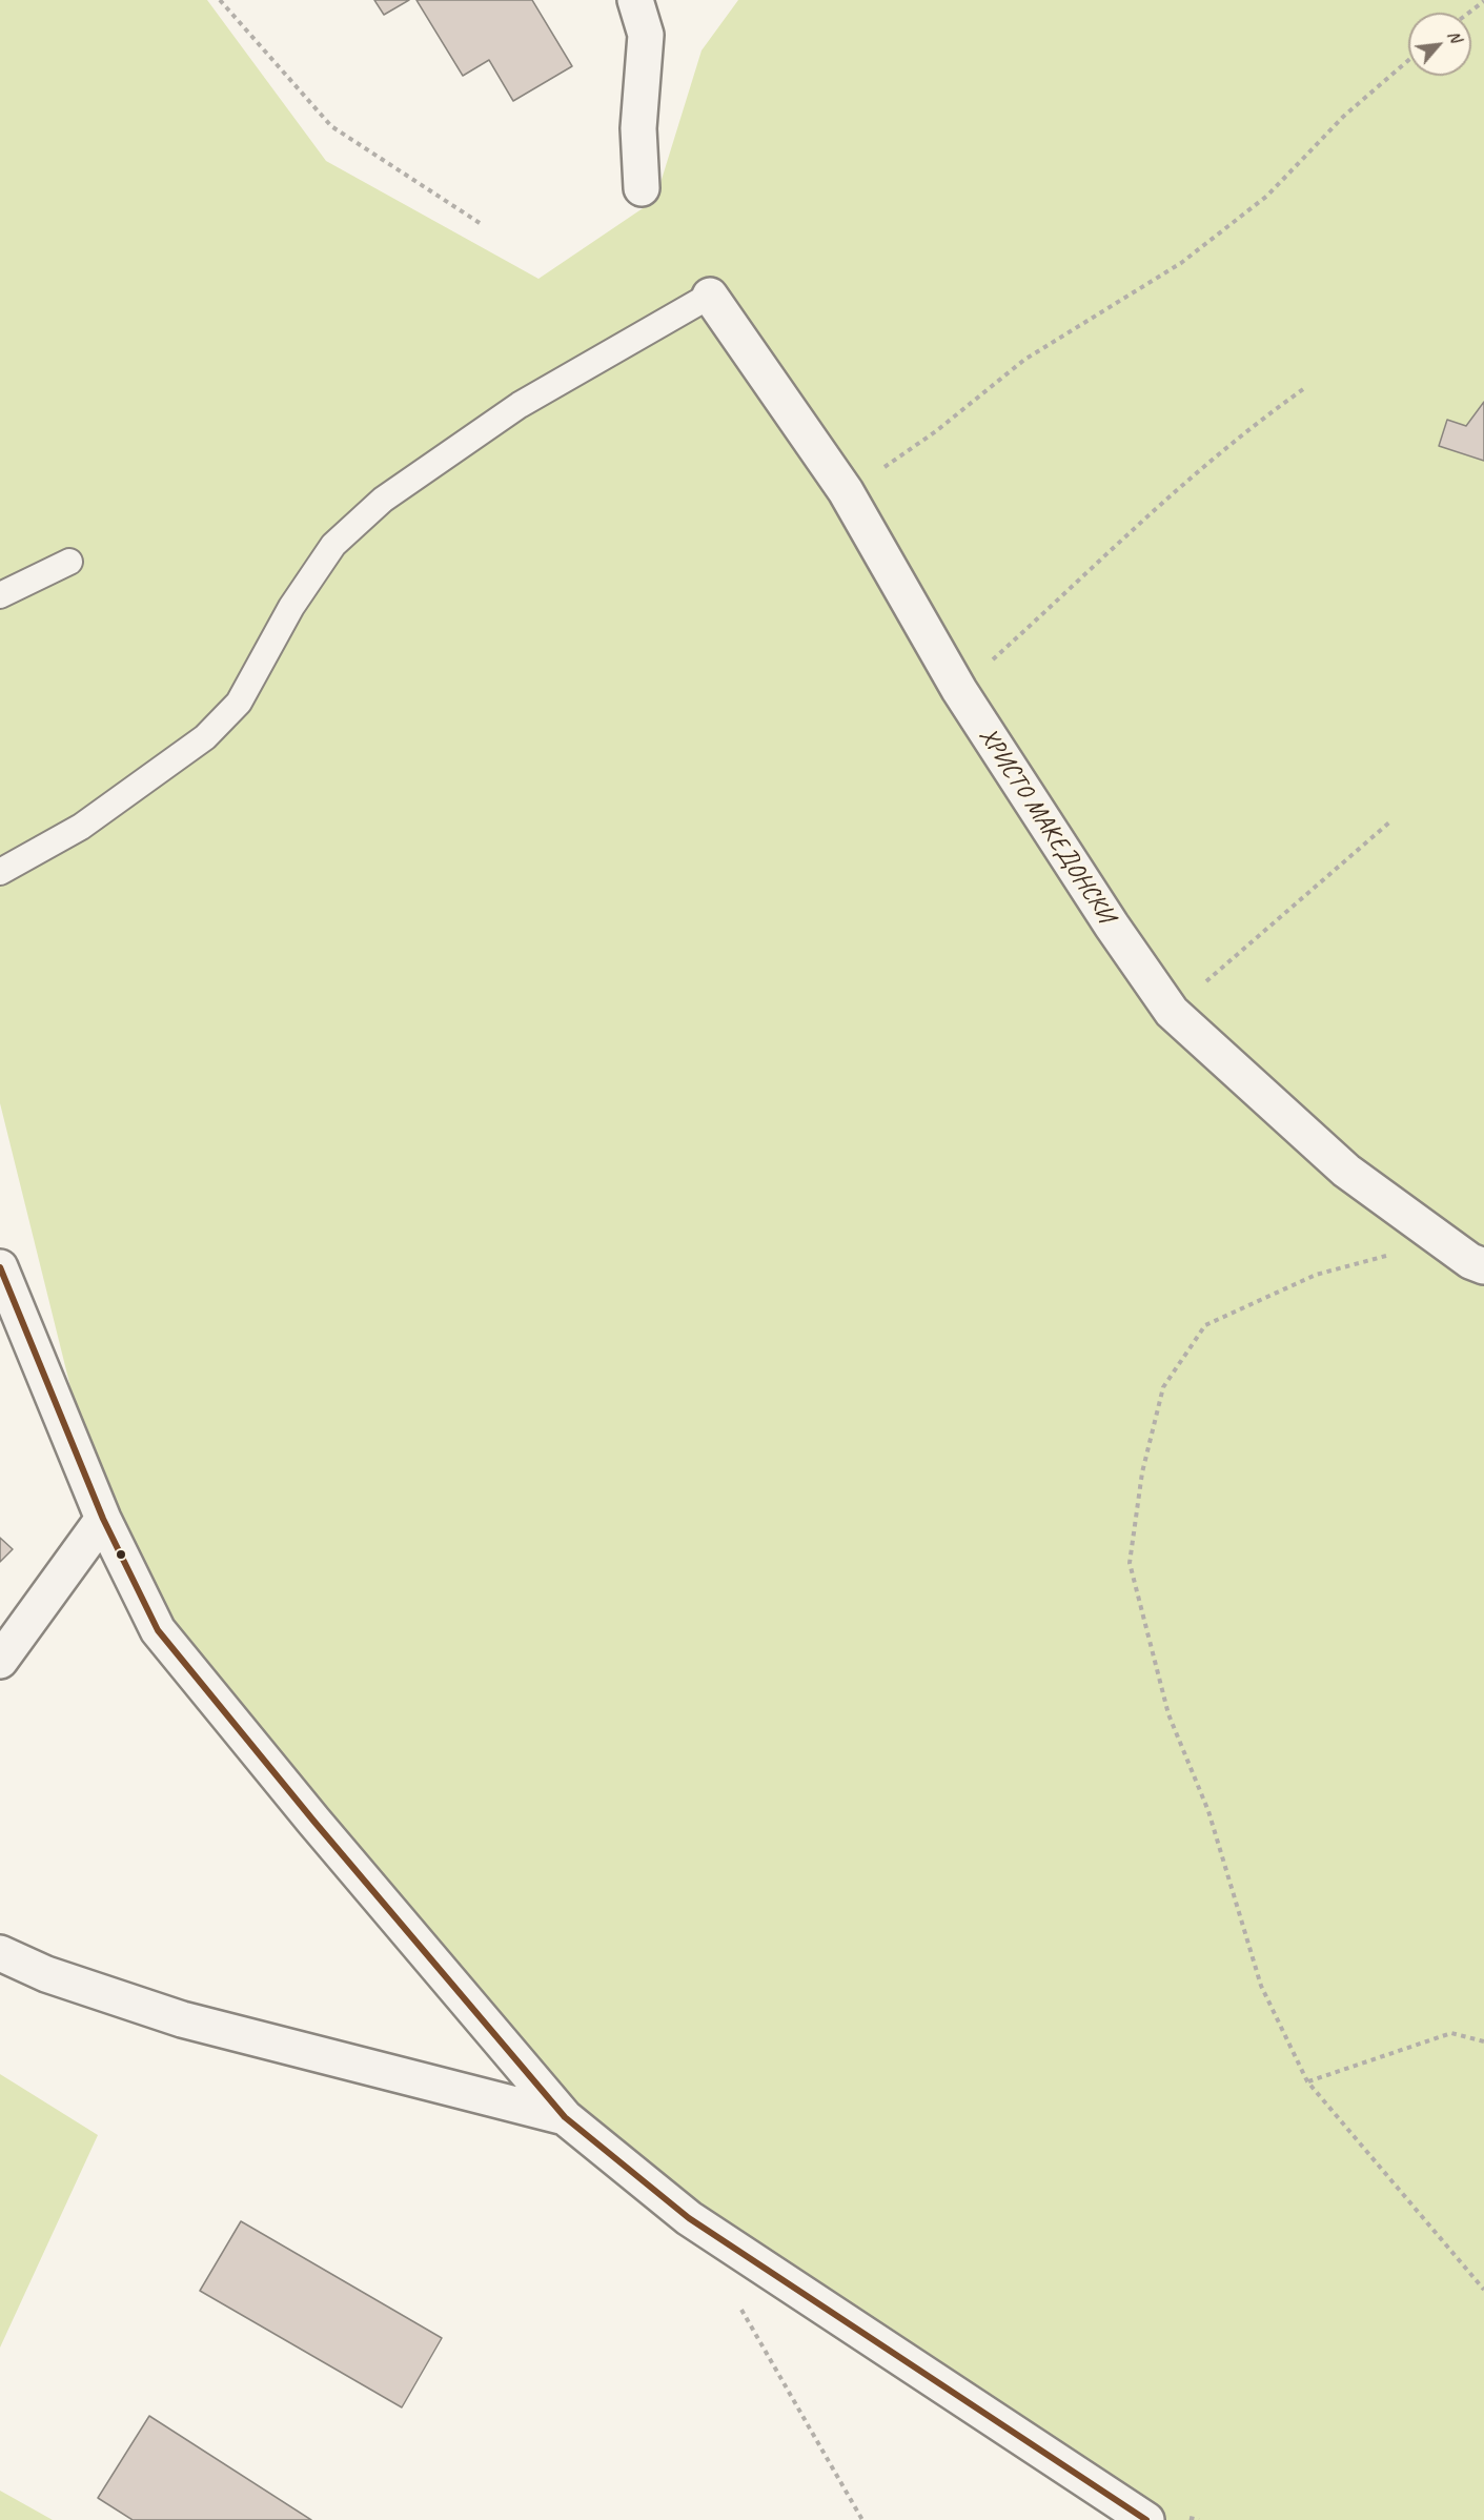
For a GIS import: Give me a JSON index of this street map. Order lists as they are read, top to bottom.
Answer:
{
  "streets": {
    "street": ["ХРИСТО МАКЕДОНСКИ"]
  },
  "north": "top right"
}
